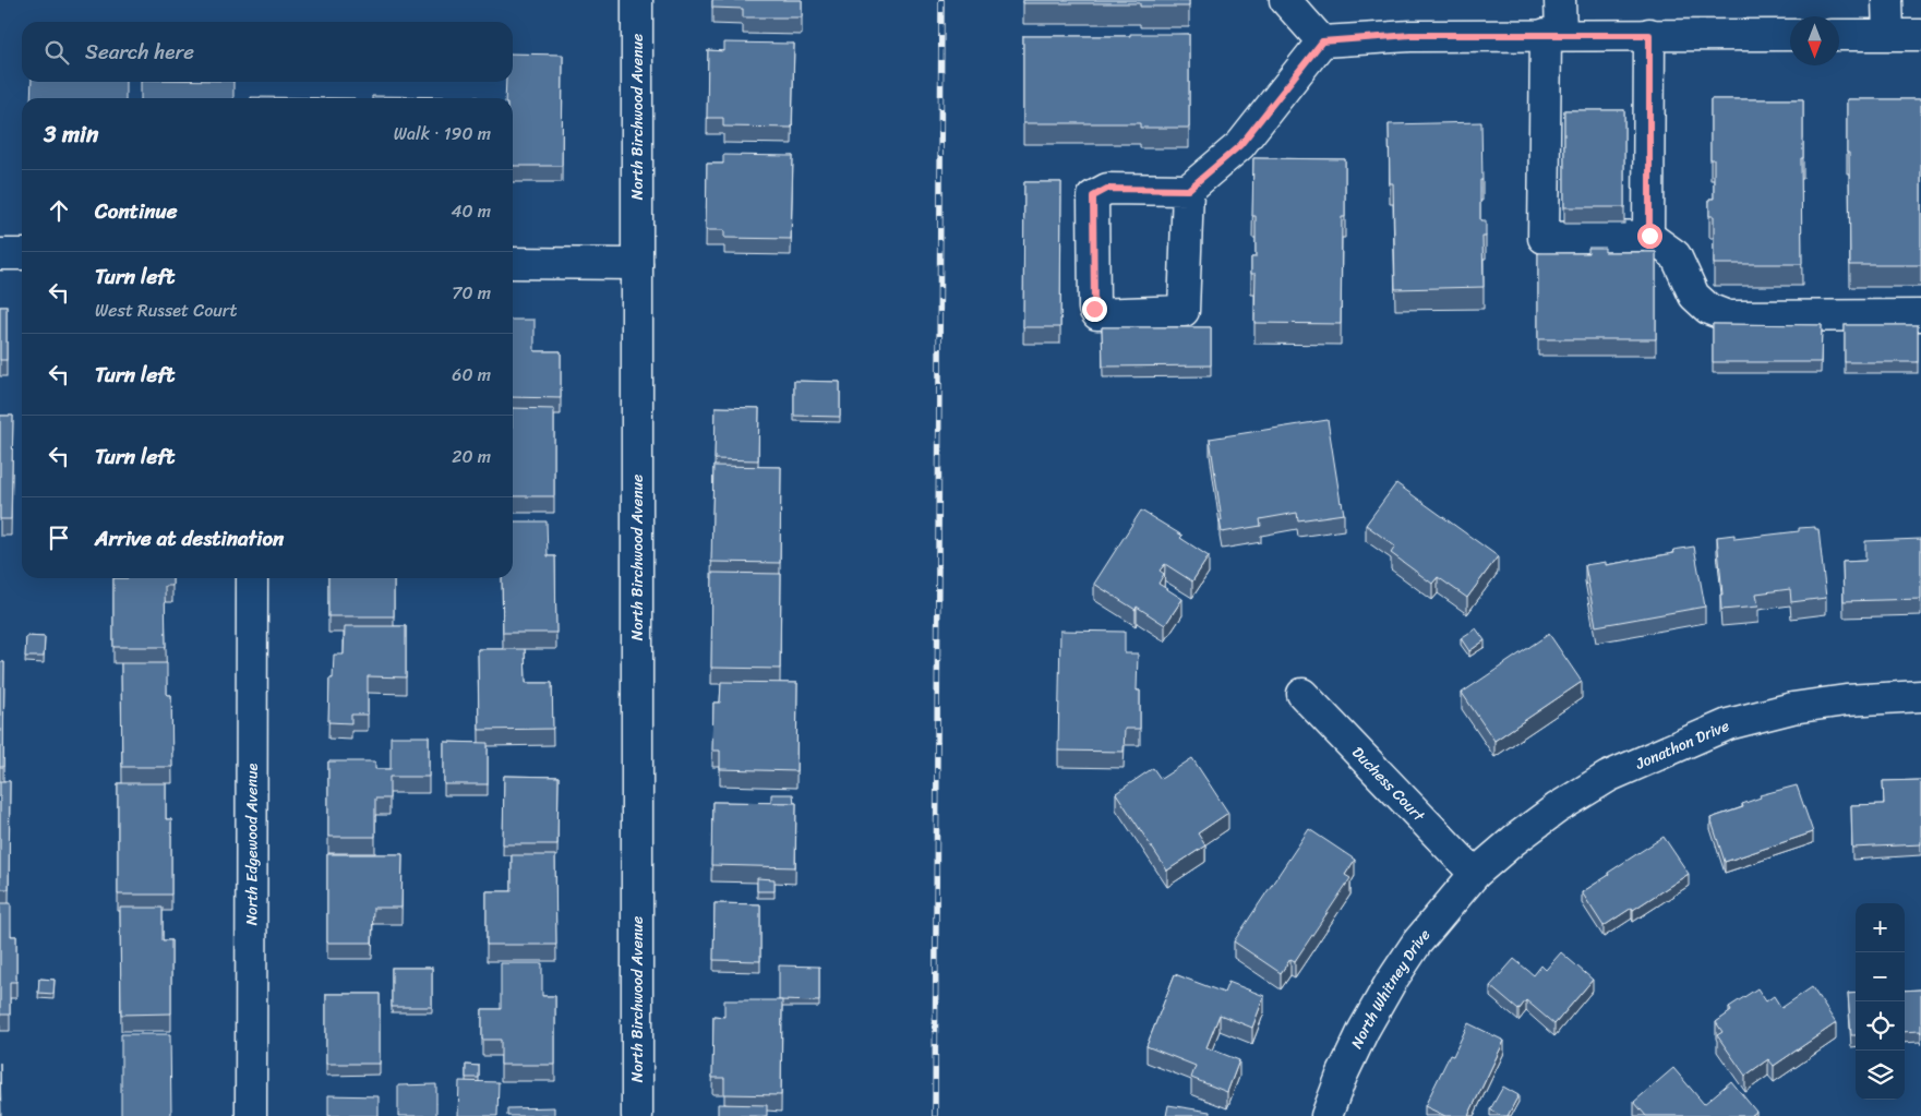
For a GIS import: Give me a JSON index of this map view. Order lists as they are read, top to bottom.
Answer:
{
  "streets": {
    "street": [
      "North Birchwood Avenue",
      "Jonathon Drive",
      "Duchess Court",
      "North Edgewood Avenue",
      "North Whitney Drive"
    ]
  },
  "crossings": [
    ["Jonathon Drive", "Duchess Court"],
    ["Jonathon Drive", "North Whitney Drive"],
    ["Duchess Court", "North Whitney Drive"]
  ],
  "north": "bottom",
  "page": {
    "search": "Search here",
    "heading": ["3 min", "Walk · 190 m"],
    "list": [
      ["Continue", "40 m"],
      ["Turn left", "West Russet Court", "70 m"],
      ["Turn left", "60 m"],
      ["Turn left", "20 m"],
      "Arrive at destination"
    ],
    "map_buttons": ["+", "−"]
  }
}
